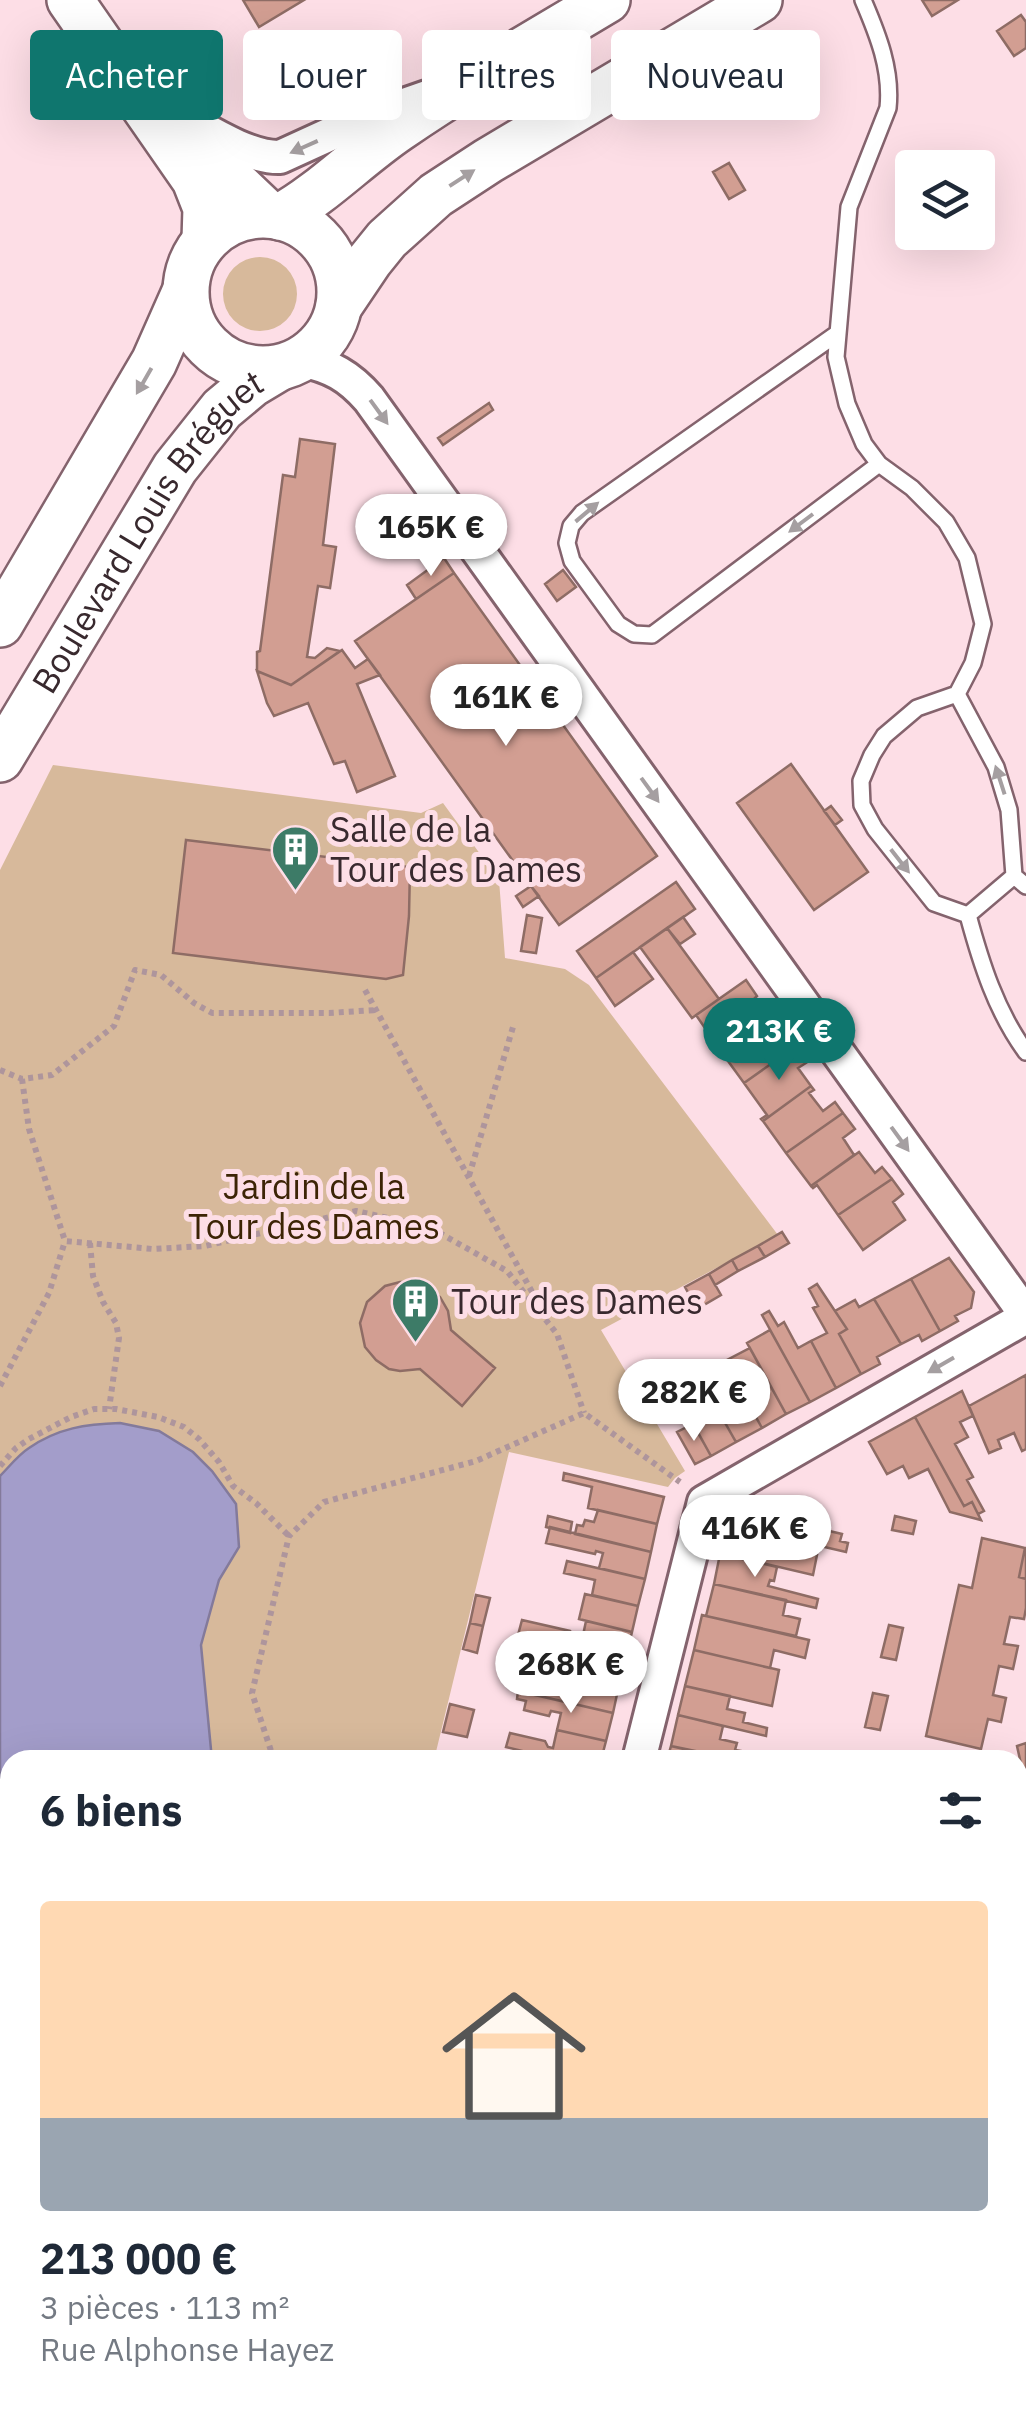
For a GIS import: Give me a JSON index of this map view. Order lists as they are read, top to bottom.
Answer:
{
  "streets": {
    "main road": ["Boulevard Louis Bréguet"]
  },
  "parks": ["Jardin de la Tour des Dames"],
  "places": {
    "building": ["Salle de la Tour des Dames", "Tour des Dames"]
  },
  "page": {
    "chip": [
      "Acheter",
      "Louer",
      "Filtres",
      "Nouveau"
    ],
    "price": [
      "165K €",
      "161K €",
      "213K €",
      "282K €",
      "416K €",
      "268K €"
    ],
    "heading": "6 biens",
    "list": [
      {
        "name": "213 000 €",
        "note": "3 pièces · 113 m² · Rue Alphonse Hayez"
      }
    ]
  }
}
